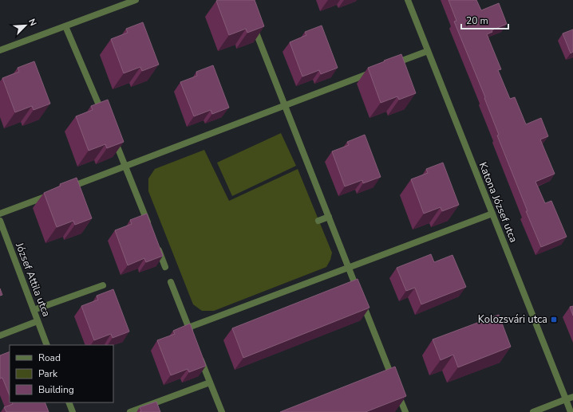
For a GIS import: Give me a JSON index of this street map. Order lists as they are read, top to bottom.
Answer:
{
  "streets": {
    "street": ["Katona József utca", "József Attila utca"]
  },
  "places": {
    "transit": ["Kolozsvári utca"]
  },
  "legend": ["Road", "Park", "Building"],
  "scale_bar": "20 m",
  "north": "top right"
}
